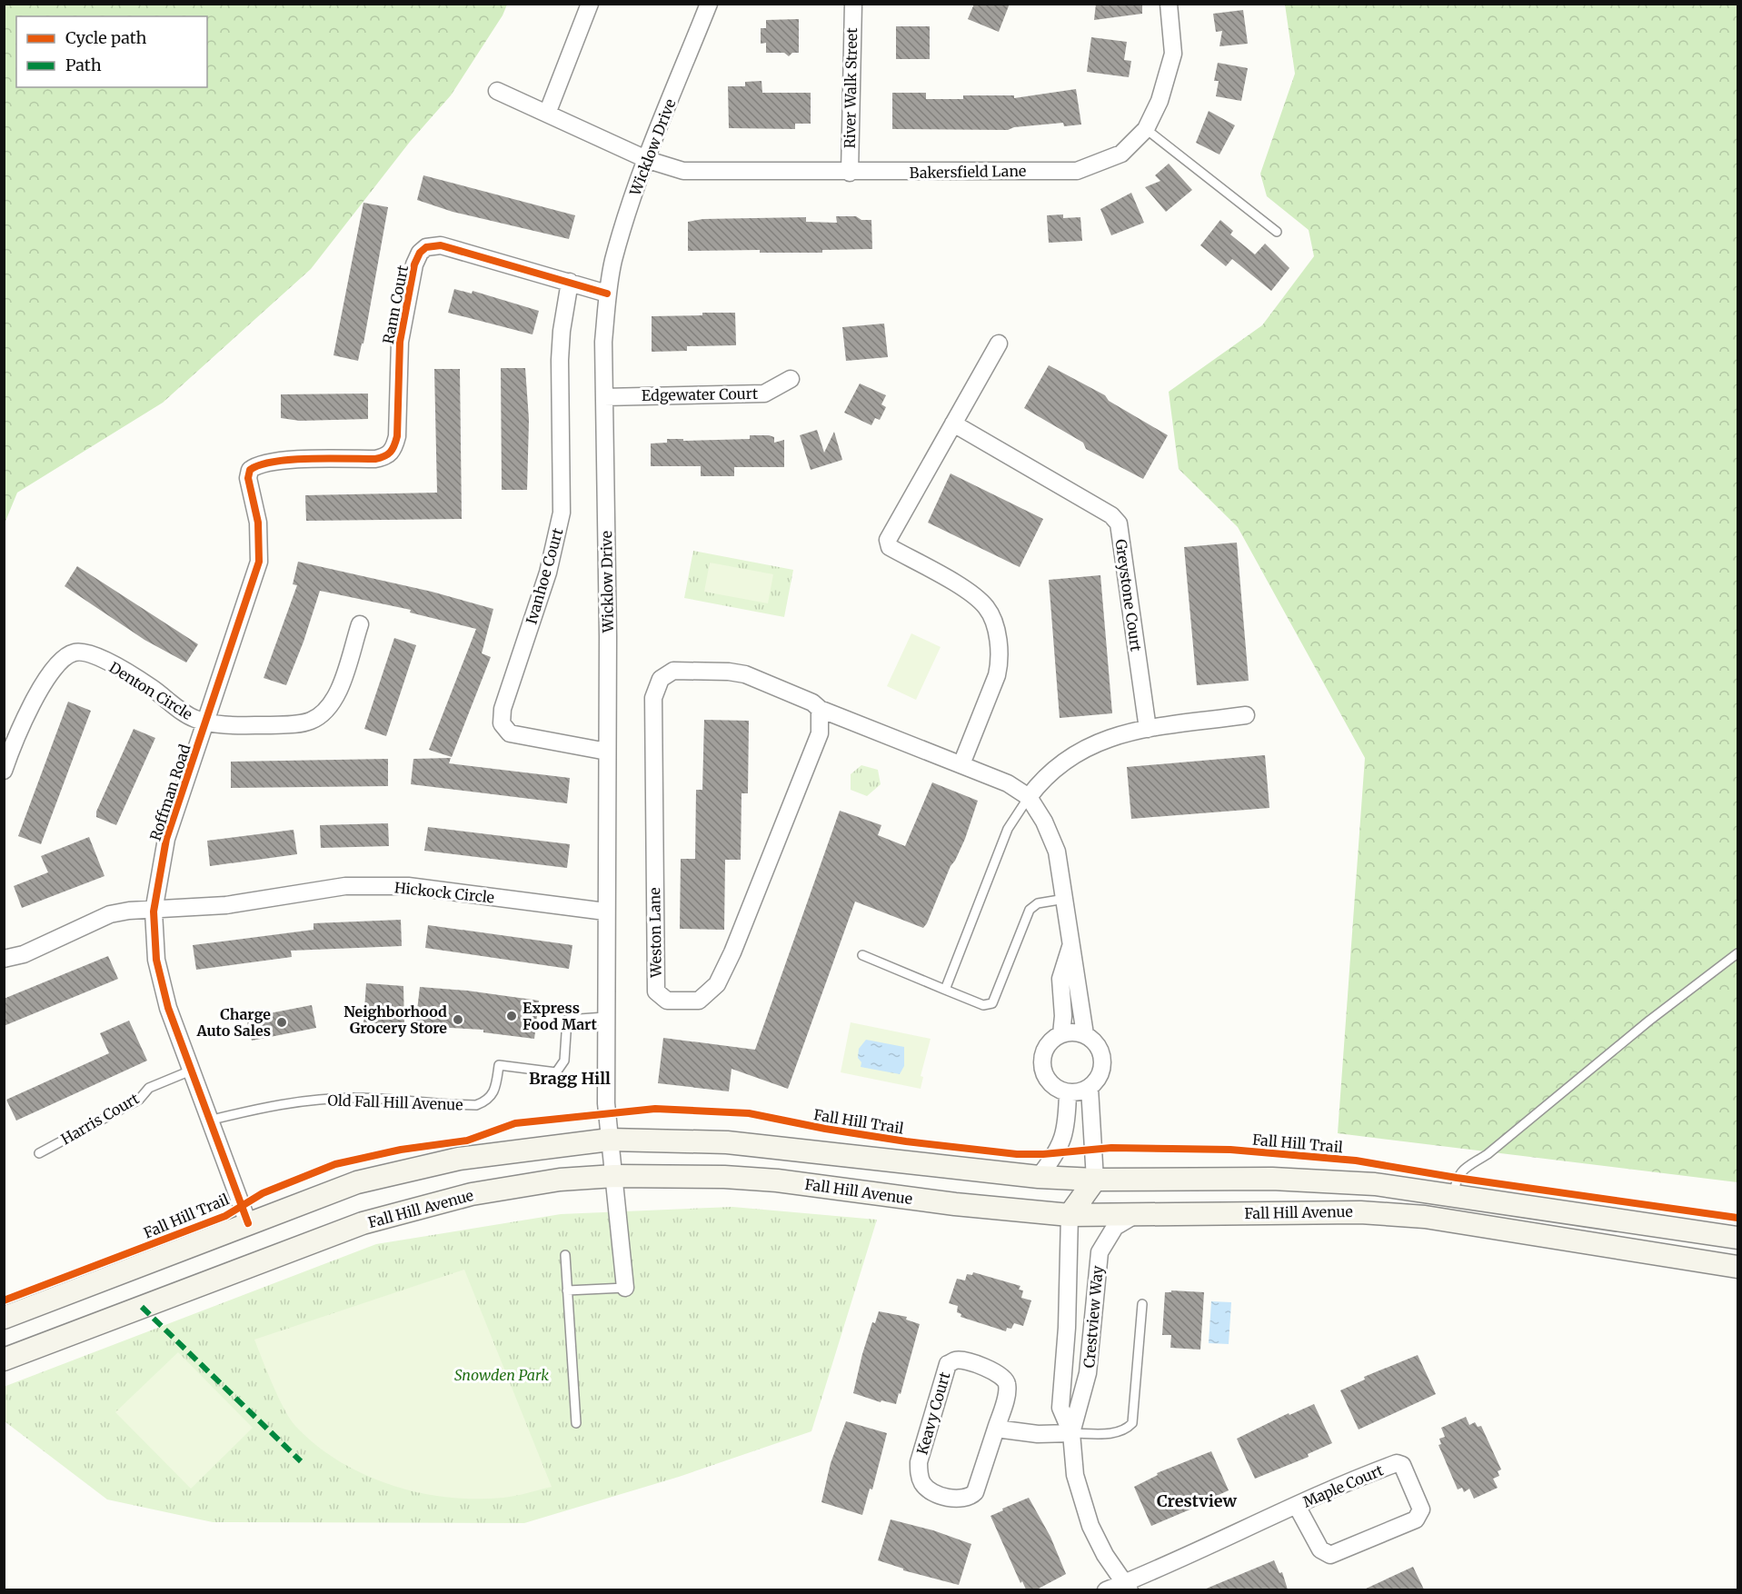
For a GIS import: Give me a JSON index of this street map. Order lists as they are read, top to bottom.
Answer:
{
  "streets": {
    "main road": ["Fall Hill Avenue"],
    "street": [
      "River Walk Street",
      "Wicklow Drive",
      "Bakersfield Lane",
      "Rann Court",
      "Edgewater Court",
      "Ivanhoe Court",
      "Greystone Court",
      "Denton Circle",
      "Roffman Road",
      "Hickock Circle",
      "Weston Lane",
      "Crestview Way",
      "Keavy Court",
      "Maple Court"
    ],
    "lane": ["Old Fall Hill Avenue", "Harris Court"],
    "cycle path": ["Fall Hill Trail"]
  },
  "crossings": [
    ["River Walk Street", "Bakersfield Lane"],
    ["Wicklow Drive", "Bakersfield Lane"],
    ["Wicklow Drive", "Rann Court"],
    ["Wicklow Drive", "Edgewater Court"],
    ["Wicklow Drive", "Ivanhoe Court"],
    ["Wicklow Drive", "Hickock Circle"],
    ["Wicklow Drive", "Old Fall Hill Avenue"],
    ["Wicklow Drive", "Fall Hill Avenue"],
    ["Rann Court", "Ivanhoe Court"],
    ["Rann Court", "Roffman Road"],
    ["Denton Circle", "Roffman Road"],
    ["Roffman Road", "Hickock Circle"],
    ["Roffman Road", "Old Fall Hill Avenue"],
    ["Roffman Road", "Harris Court"],
    ["Roffman Road", "Fall Hill Avenue"],
    ["Fall Hill Avenue", "Crestview Way"],
    ["Crestview Way", "Maple Court"]
  ],
  "districts": ["Bragg Hill", "Crestview"],
  "parks": ["Snowden Park"],
  "places": ["Express Food Mart", "Neighborhood Grocery Store", "Charge Auto Sales"],
  "legend": ["Cycle path", "Path"]
}
